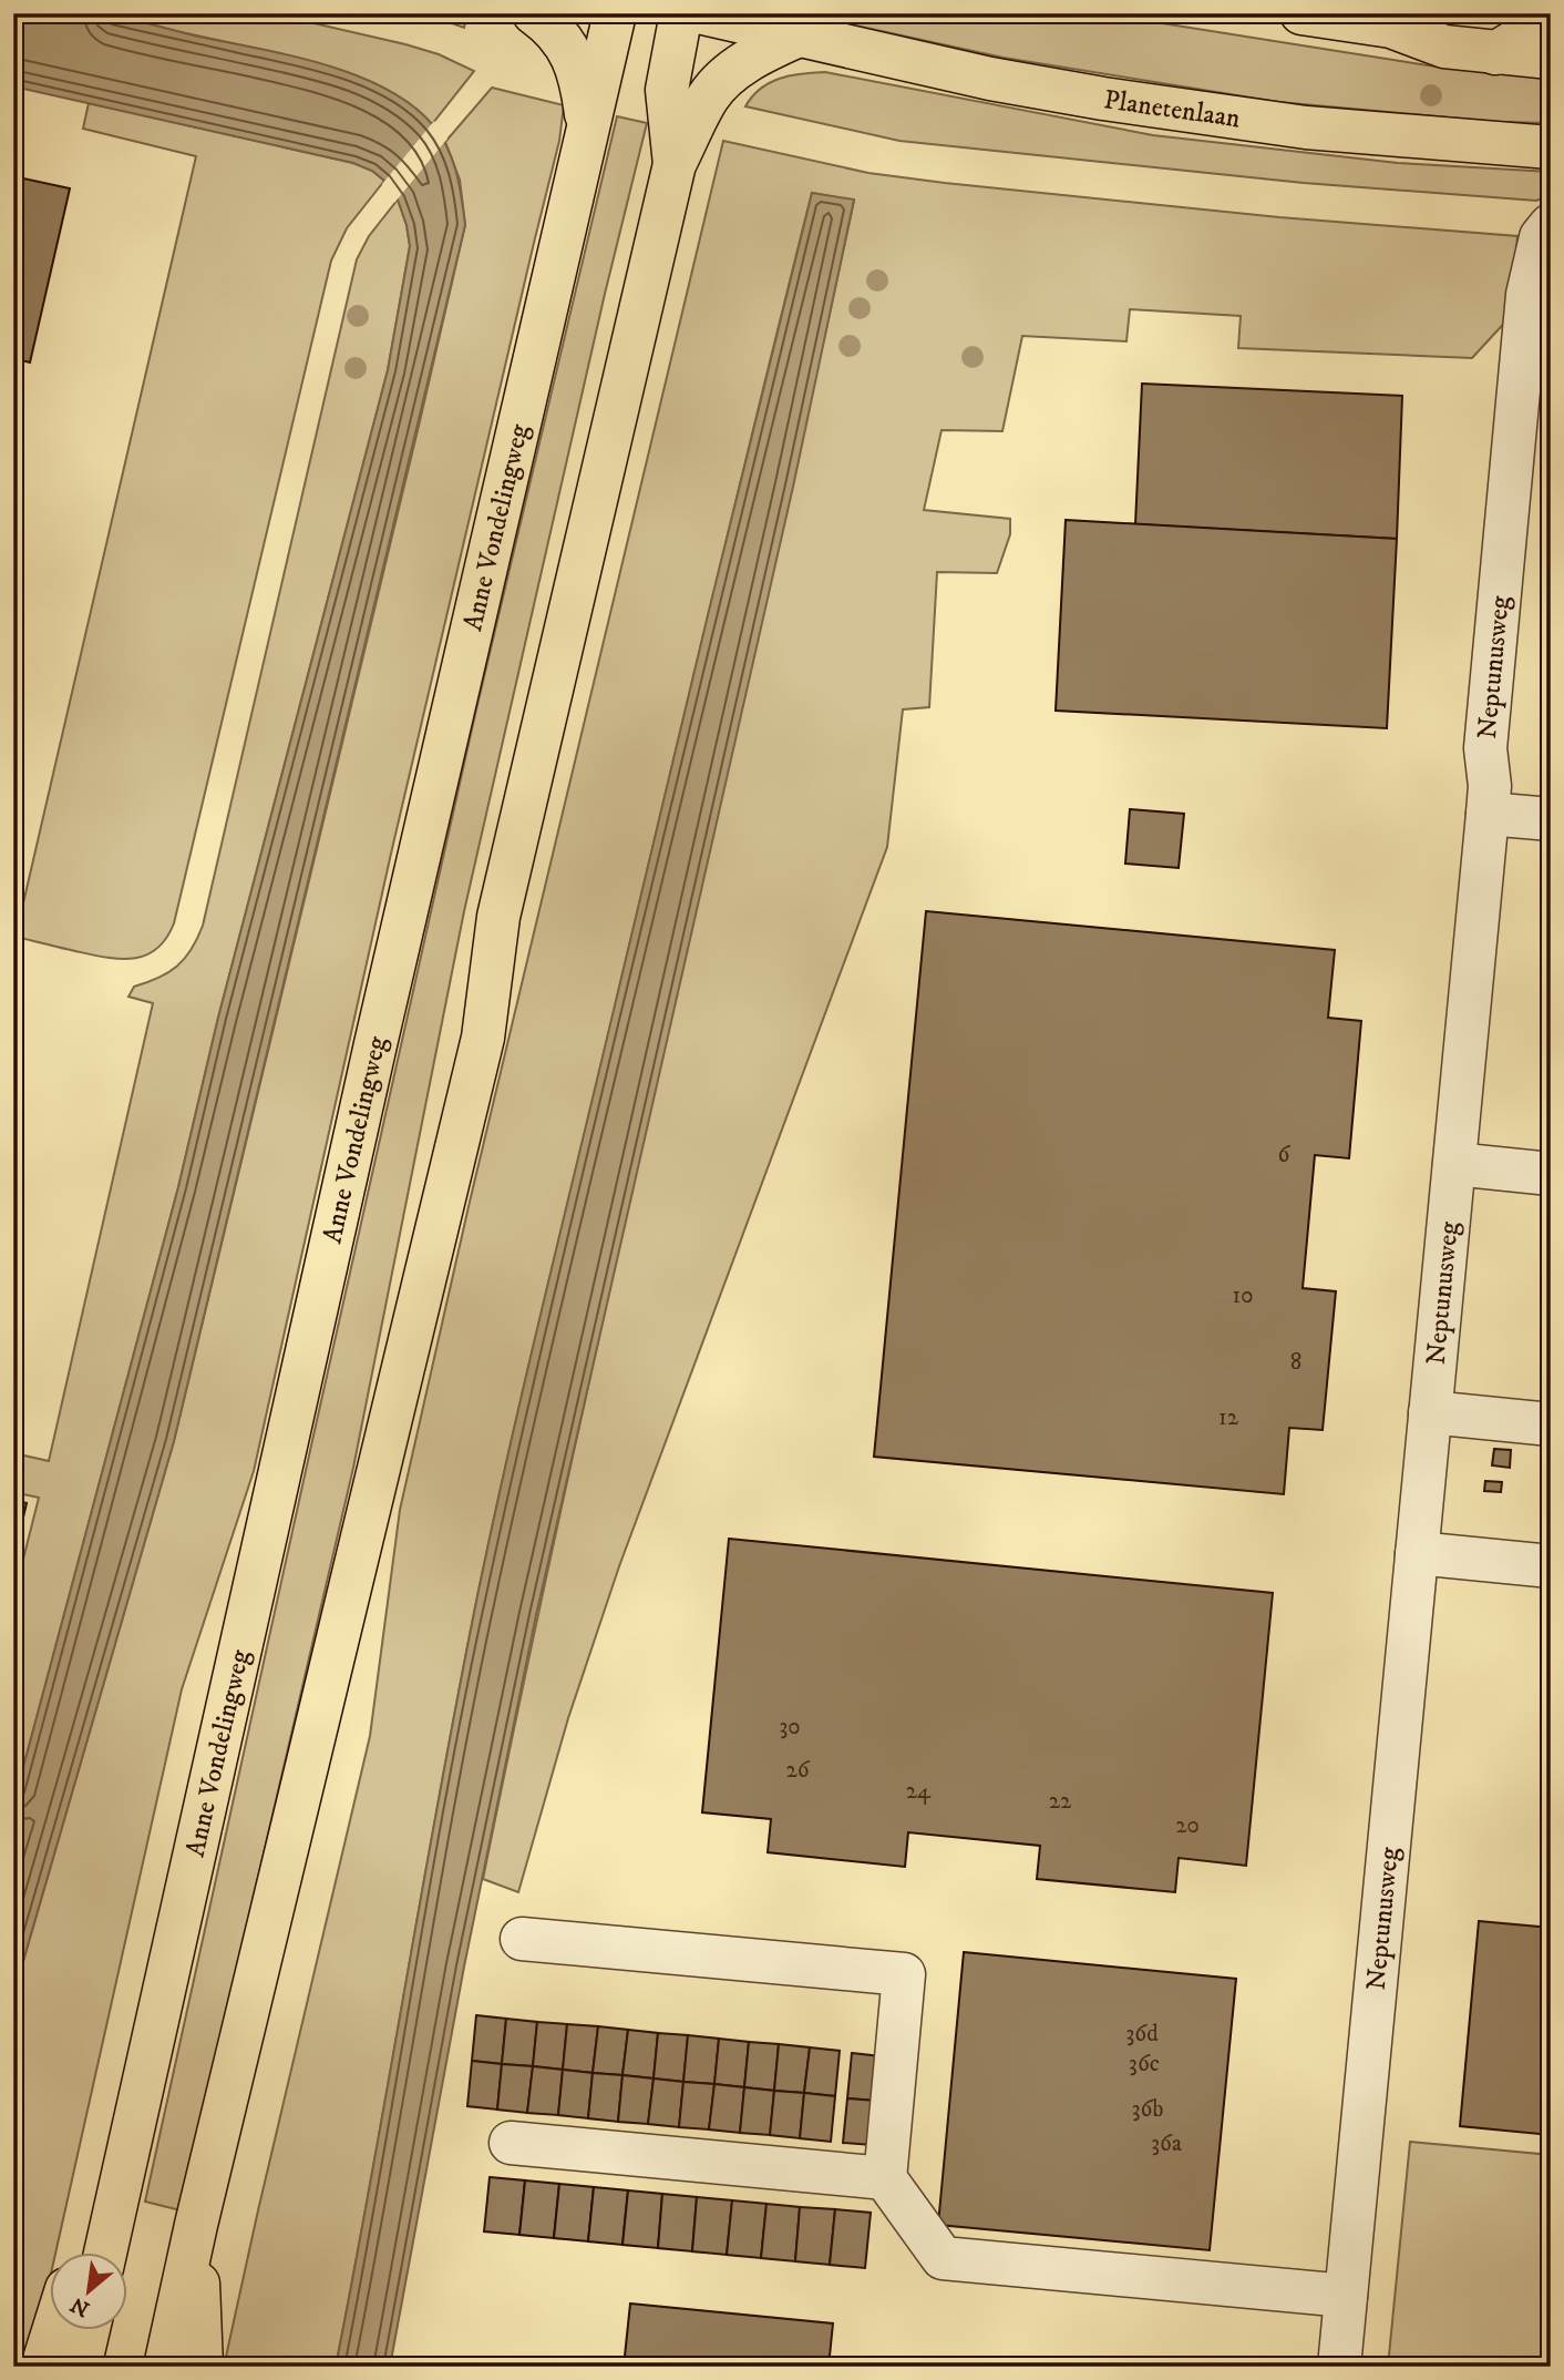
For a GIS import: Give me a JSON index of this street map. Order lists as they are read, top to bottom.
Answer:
{
  "streets": {
    "main road": ["Planetenlaan", "Anne Vondelingweg"],
    "street": ["Neptunusweg"]
  },
  "house_numbers": [
    "6",
    "10",
    "8",
    "12",
    "30",
    "26",
    "24",
    "22",
    "20",
    "36d",
    "36c",
    "36b",
    "36a"
  ],
  "north": "bottom left"
}
